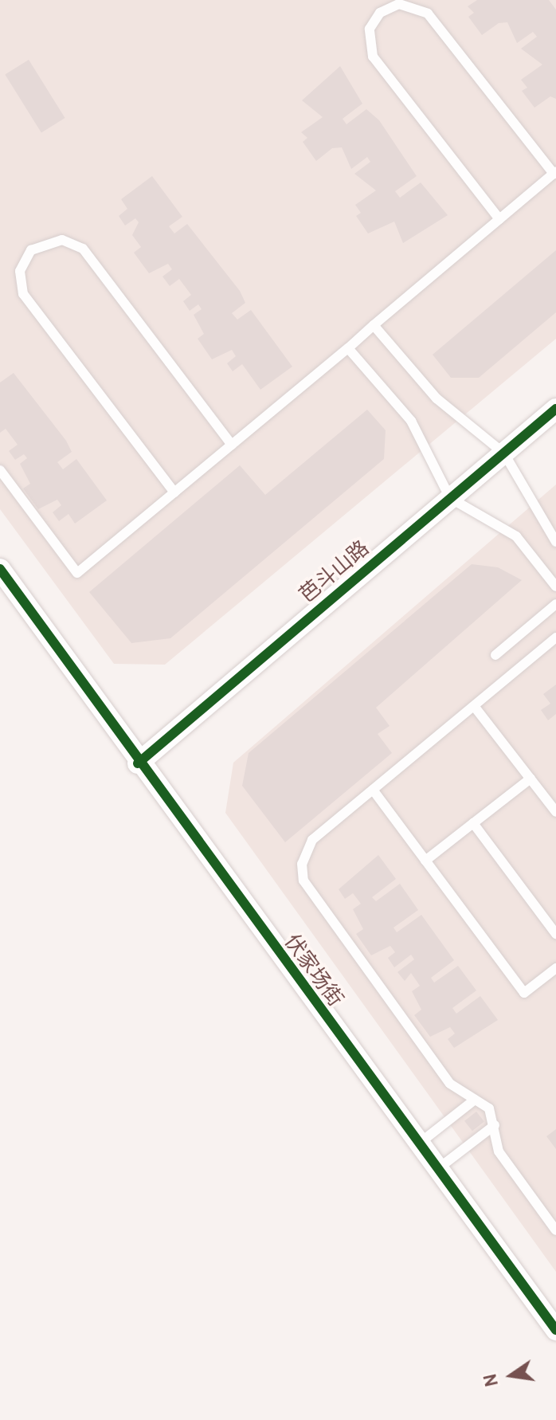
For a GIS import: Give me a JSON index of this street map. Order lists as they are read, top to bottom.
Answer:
{
  "streets": {
    "street": ["芭斗山路", "伏家场街"]
  },
  "crossings": [
    ["芭斗山路", "伏家场街"]
  ],
  "north": "left"
}
